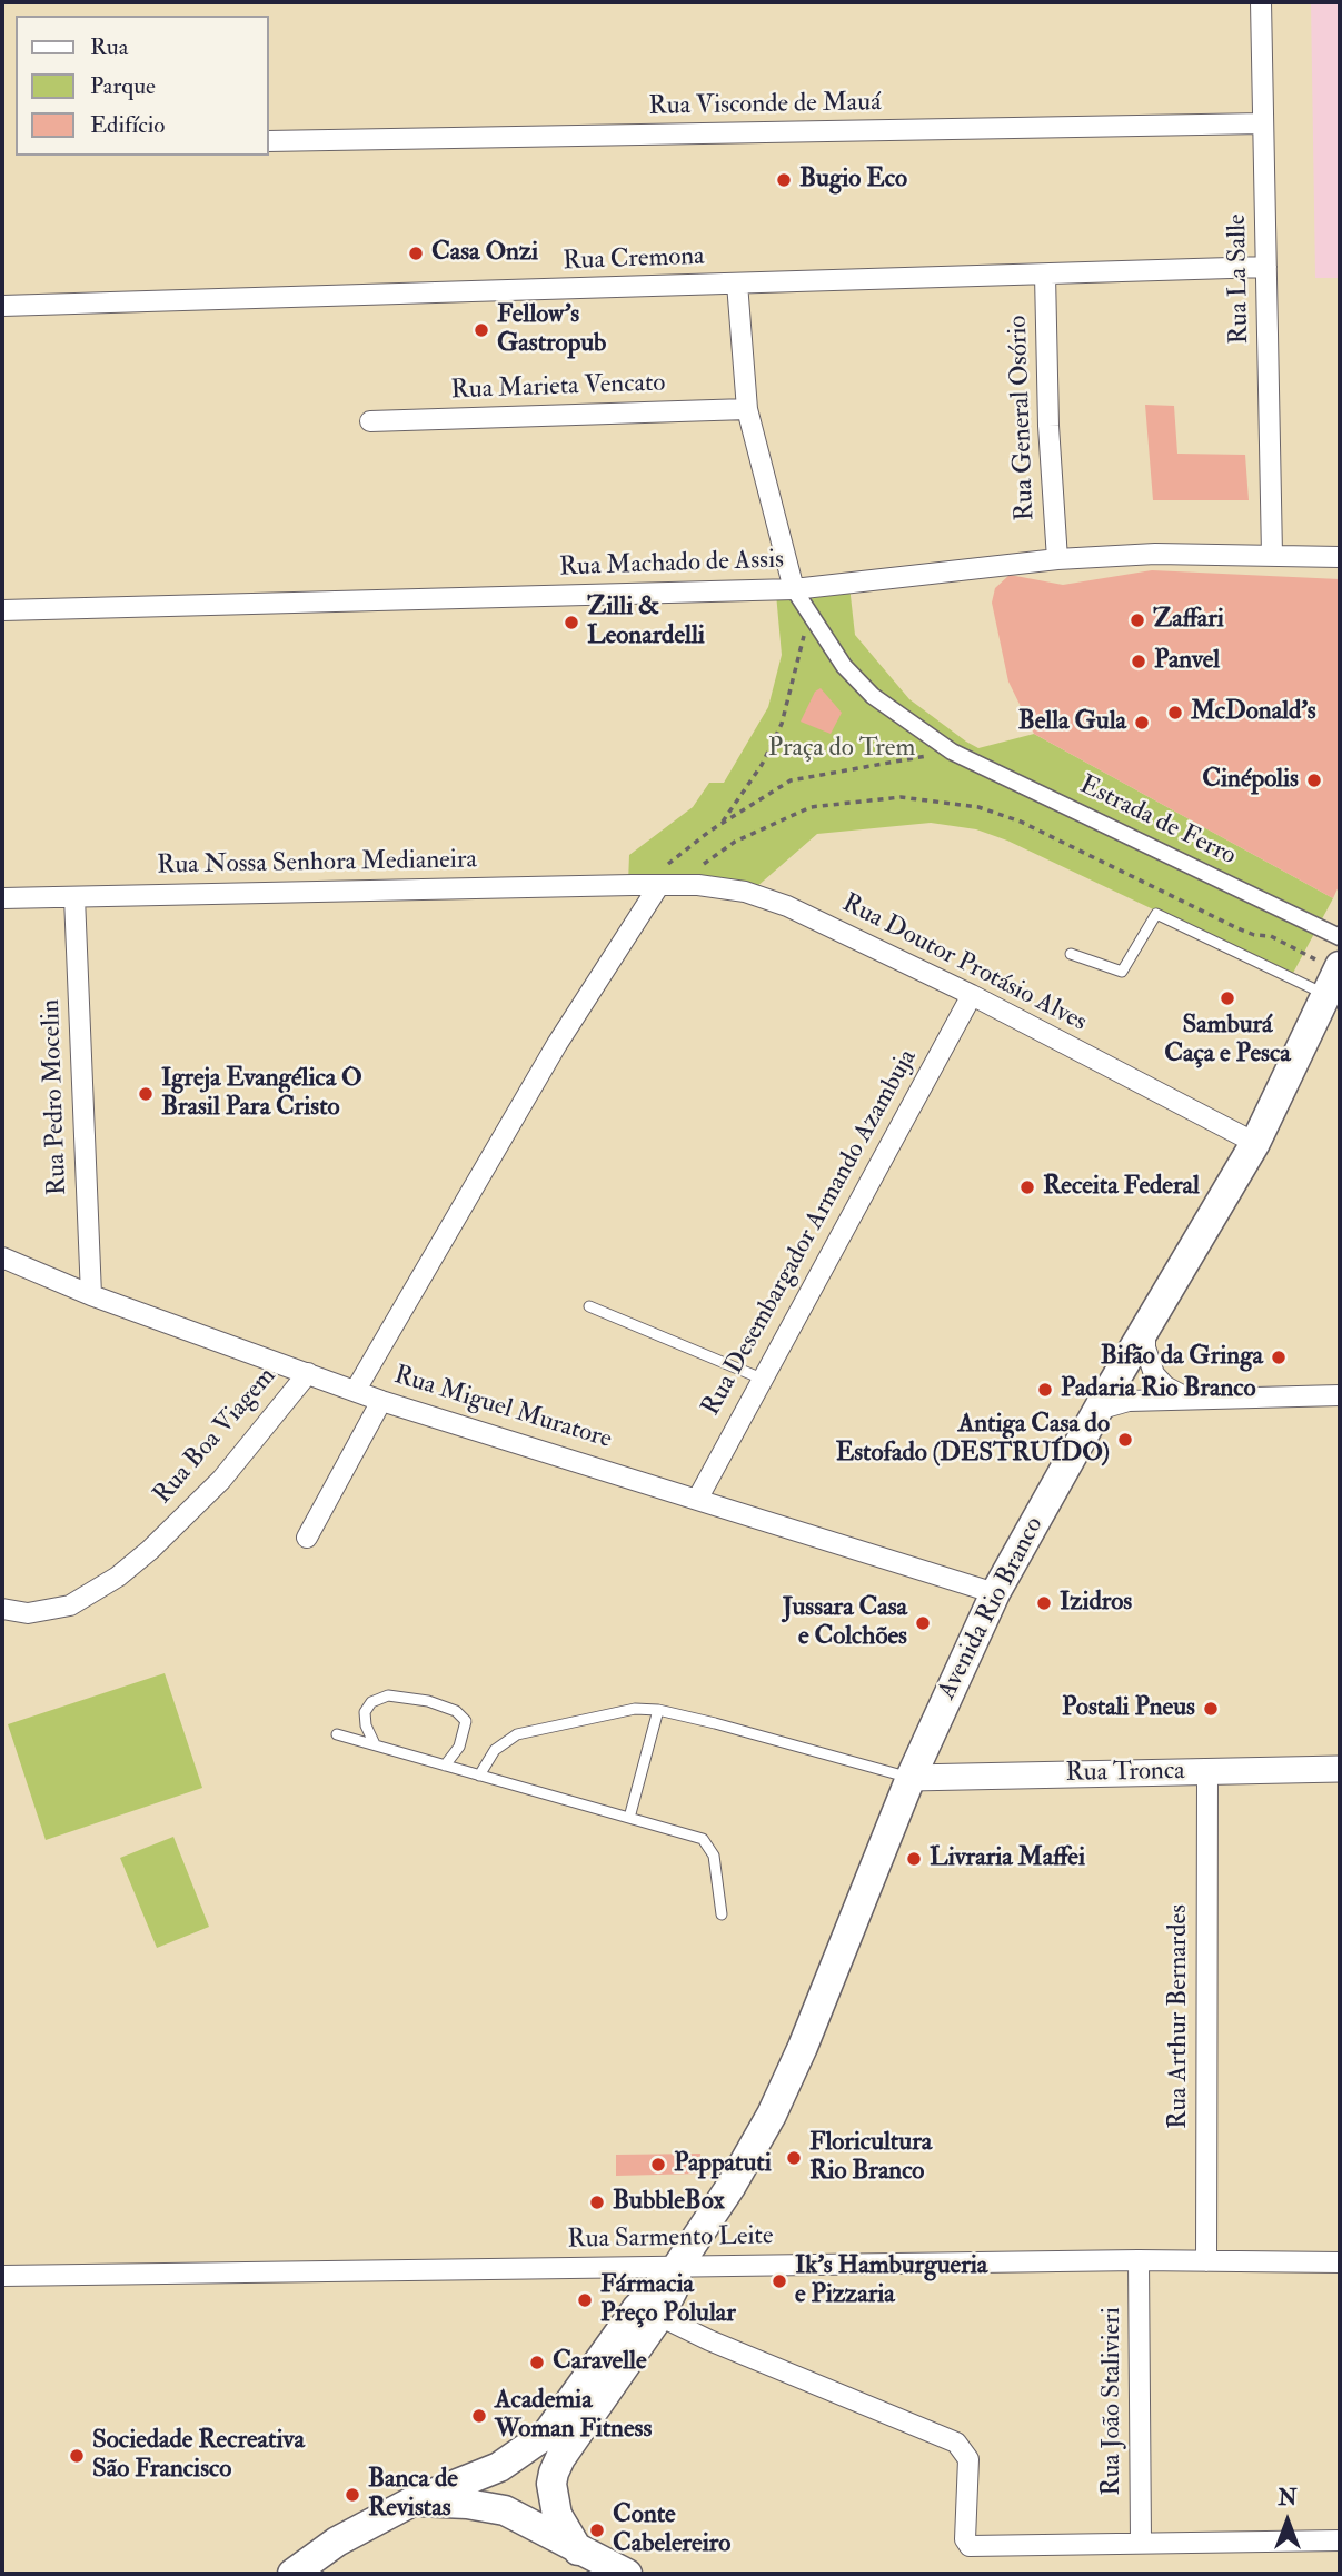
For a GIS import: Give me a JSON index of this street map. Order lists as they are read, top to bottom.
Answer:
{
  "streets": {
    "main road": ["Avenida Rio Branco"],
    "street": [
      "Rua Visconde de Mauá",
      "Rua Cremona",
      "Rua La Salle",
      "Rua Marieta Vencato",
      "Rua General Osório",
      "Rua Machado de Assis",
      "Estrada de Ferro",
      "Rua Nossa Senhora Medianeira",
      "Rua Doutor Protásio Alves",
      "Rua Pedro Mocelin",
      "Rua Desembargador Armando Azambuja",
      "Rua Miguel Muratore",
      "Rua Boa Viagem",
      "Rua Tronca",
      "Rua Arthur Bernardes",
      "Rua Sarmento Leite",
      "Rua João Stalivieri"
    ]
  },
  "crossings": [
    ["Rua Visconde de Mauá", "Rua La Salle"],
    ["Rua Cremona", "Rua La Salle"],
    ["Rua Cremona", "Rua General Osório"],
    ["Rua La Salle", "Rua Machado de Assis"],
    ["Rua General Osório", "Rua Machado de Assis"],
    ["Rua Machado de Assis", "Estrada de Ferro"],
    ["Rua Nossa Senhora Medianeira", "Rua Doutor Protásio Alves"],
    ["Rua Nossa Senhora Medianeira", "Rua Pedro Mocelin"],
    ["Rua Doutor Protásio Alves", "Rua Desembargador Armando Azambuja"],
    ["Rua Doutor Protásio Alves", "Avenida Rio Branco"],
    ["Rua Pedro Mocelin", "Rua Miguel Muratore"],
    ["Rua Desembargador Armando Azambuja", "Rua Miguel Muratore"],
    ["Rua Miguel Muratore", "Rua Boa Viagem"],
    ["Rua Miguel Muratore", "Avenida Rio Branco"],
    ["Avenida Rio Branco", "Rua Tronca"],
    ["Avenida Rio Branco", "Rua Sarmento Leite"],
    ["Rua Tronca", "Rua Arthur Bernardes"],
    ["Rua Arthur Bernardes", "Rua Sarmento Leite"],
    ["Rua Sarmento Leite", "Rua João Stalivieri"]
  ],
  "parks": ["Praça do Trem"],
  "places": [
    "Bugio Eco",
    "Casa Onzi",
    "Fellow's Gastropub",
    "Zaffari",
    "Zilli & Leonardelli",
    "Panvel",
    "McDonald's",
    "Bella Gula",
    "Cinépolis",
    "Samburá Caça e Pesca",
    "Igreja Evangélica O Brasil Para Cristo",
    "Receita Federal",
    "Bifão da Gringa",
    "Padaria Rio Branco",
    "Antiga Casa do Estofado (DESTRUÍDO)",
    "Izidros",
    "Jussara Casa e Colchões",
    "Postali Pneus",
    "Livraria Maffei",
    "Floricultura Rio Branco",
    "Pappatuti",
    "BubbleBox",
    "Ik's Hamburgueria e Pizzaria",
    "Fármacia Preço Polular",
    "Caravelle",
    "Academia Woman Fitness",
    "Sociedade Recreativa São Francisco",
    "Banca de Revistas",
    "Conte Cabelereiro"
  ],
  "legend": ["Rua", "Parque", "Edifício"],
  "north": "top"
}
